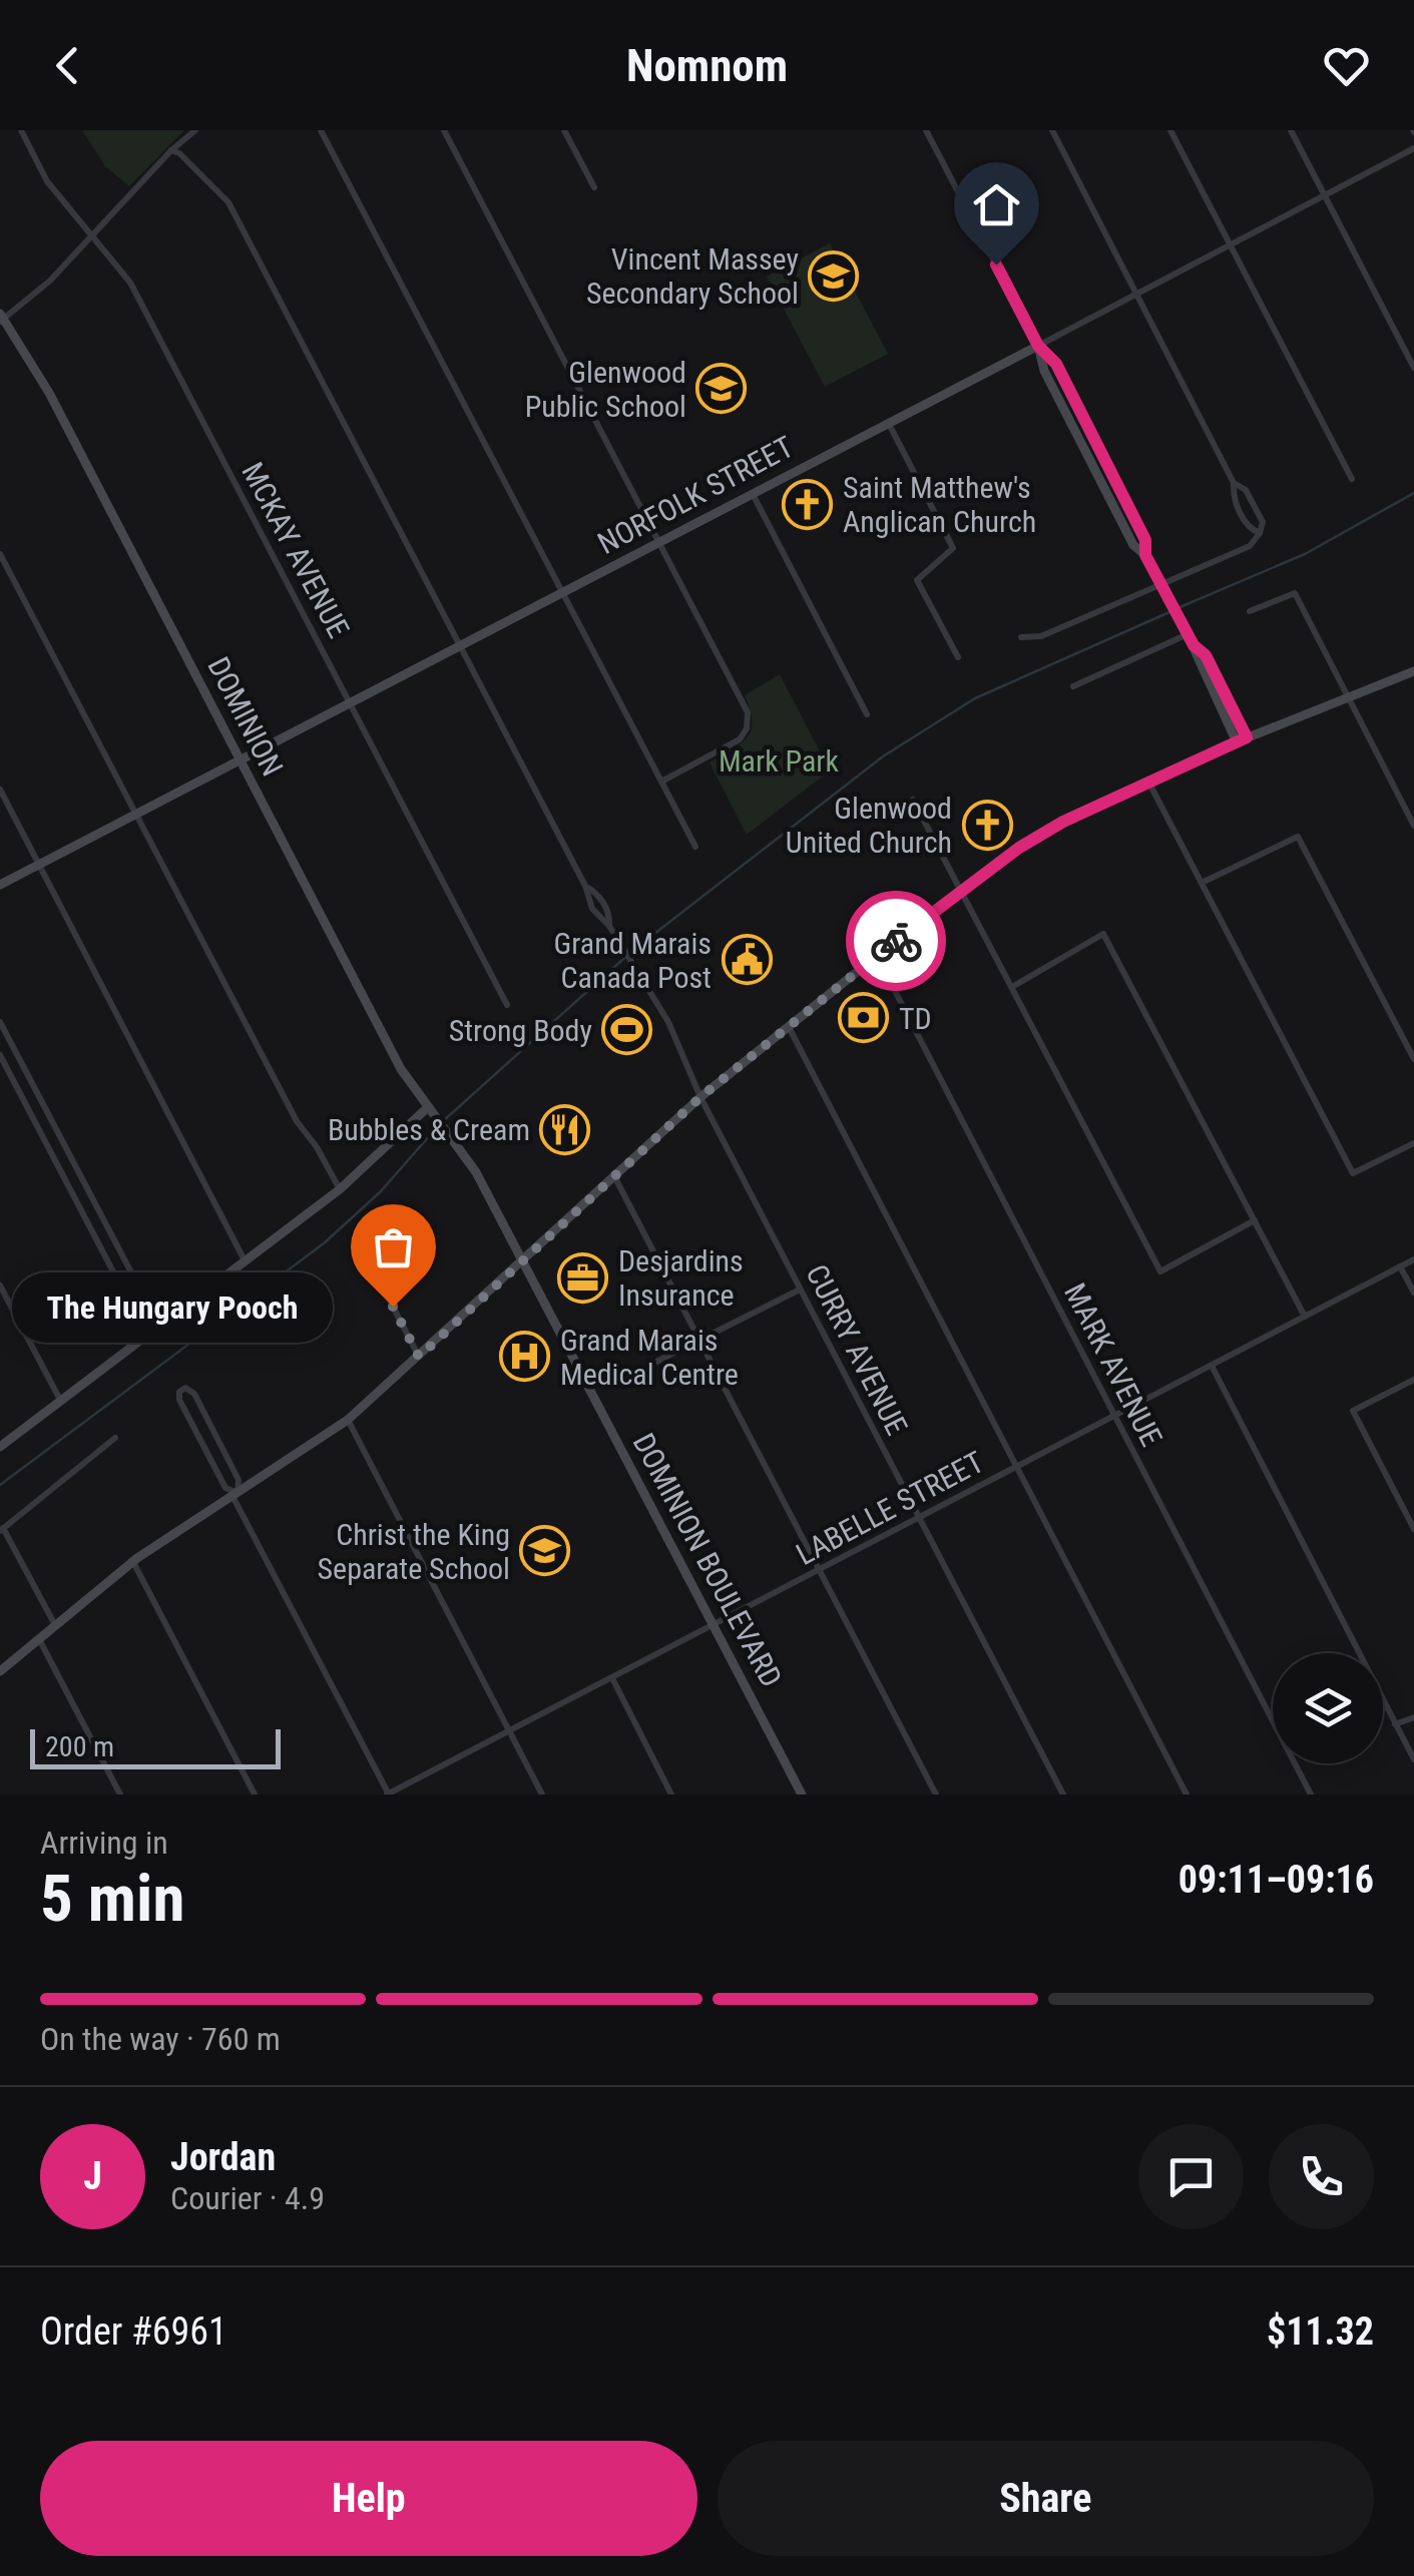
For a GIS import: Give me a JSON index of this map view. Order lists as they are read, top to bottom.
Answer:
{
  "streets": {
    "street": [
      "NORFOLK STREET",
      "MCKAY AVENUE",
      "DOMINION",
      "CURRY AVENUE",
      "MARK AVENUE",
      "LABELLE STREET",
      "DOMINION BOULEVARD"
    ]
  },
  "crossings": [
    ["NORFOLK STREET", "MCKAY AVENUE"],
    ["NORFOLK STREET", "DOMINION"],
    ["NORFOLK STREET", "CURRY AVENUE"],
    ["DOMINION", "DOMINION BOULEVARD"],
    ["CURRY AVENUE", "LABELLE STREET"],
    ["MARK AVENUE", "LABELLE STREET"],
    ["LABELLE STREET", "DOMINION BOULEVARD"]
  ],
  "parks": ["Mark Park"],
  "places": {
    "school or university": ["Vincent Massey Secondary School", "Glenwood Public School", "Christ the King Separate School"],
    "church": ["Saint Matthew's Anglican Church", "Glenwood United Church"],
    "public building": ["Grand Marais Canada Post"],
    "bank": ["TD"],
    "sports": ["Strong Body"],
    "restaurant": ["Bubbles & Cream"],
    "office": ["Desjardins Insurance"],
    "other": ["The Hungary Pooch"],
    "hospital": ["Grand Marais Medical Centre"]
  },
  "scale_bar": "200 m",
  "page": {
    "header": "Nomnom",
    "bubble": "The Hungary Pooch",
    "scale": "200 m",
    "heading": ["5 min", "Arriving in", "09:11–09:16"],
    "panel": [
      "Jordan",
      "Courier · 4.9",
      "Order #6961",
      "$11.32"
    ],
    "bar": "On the way · 760 m",
    "round": "J",
    "buttons": ["Help", "Share"]
  }
}
